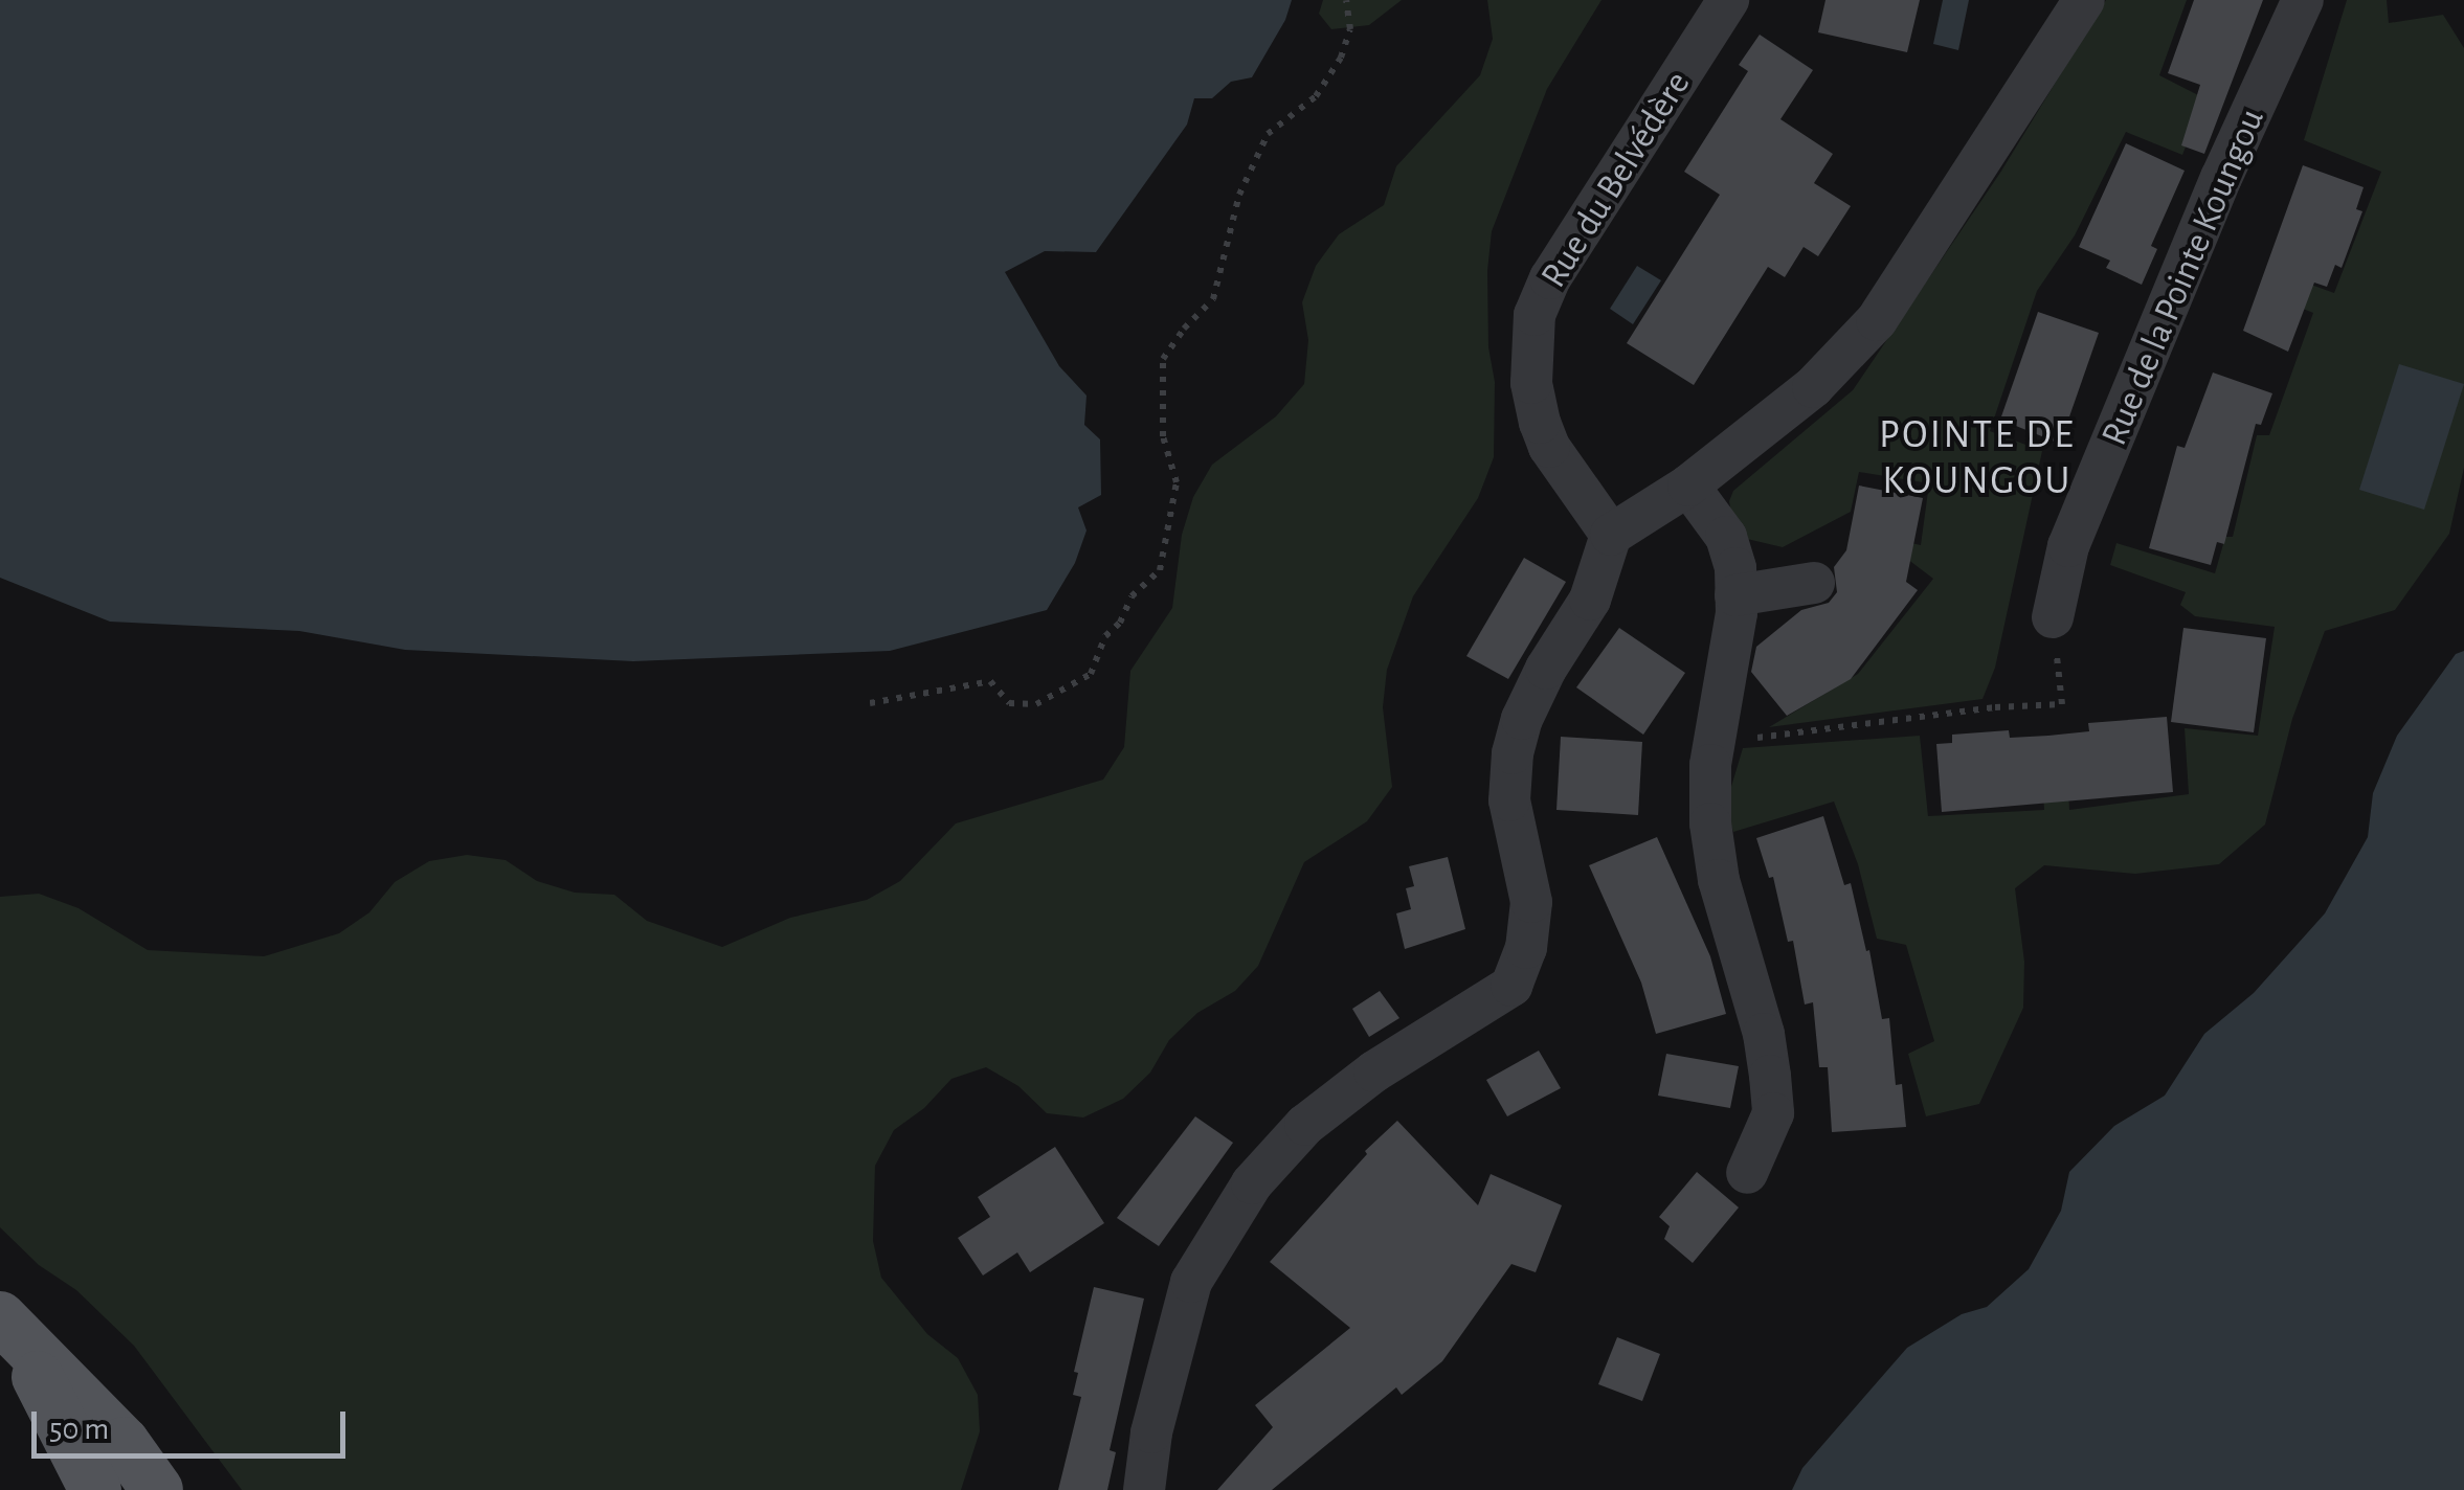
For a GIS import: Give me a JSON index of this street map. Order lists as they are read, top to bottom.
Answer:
{
  "streets": {
    "street": ["Rue du Belvédère", "Rue de la Pointe Koungou"]
  },
  "districts": ["POINTE DE KOUNGOU"],
  "scale_bar": "50 m"
}
